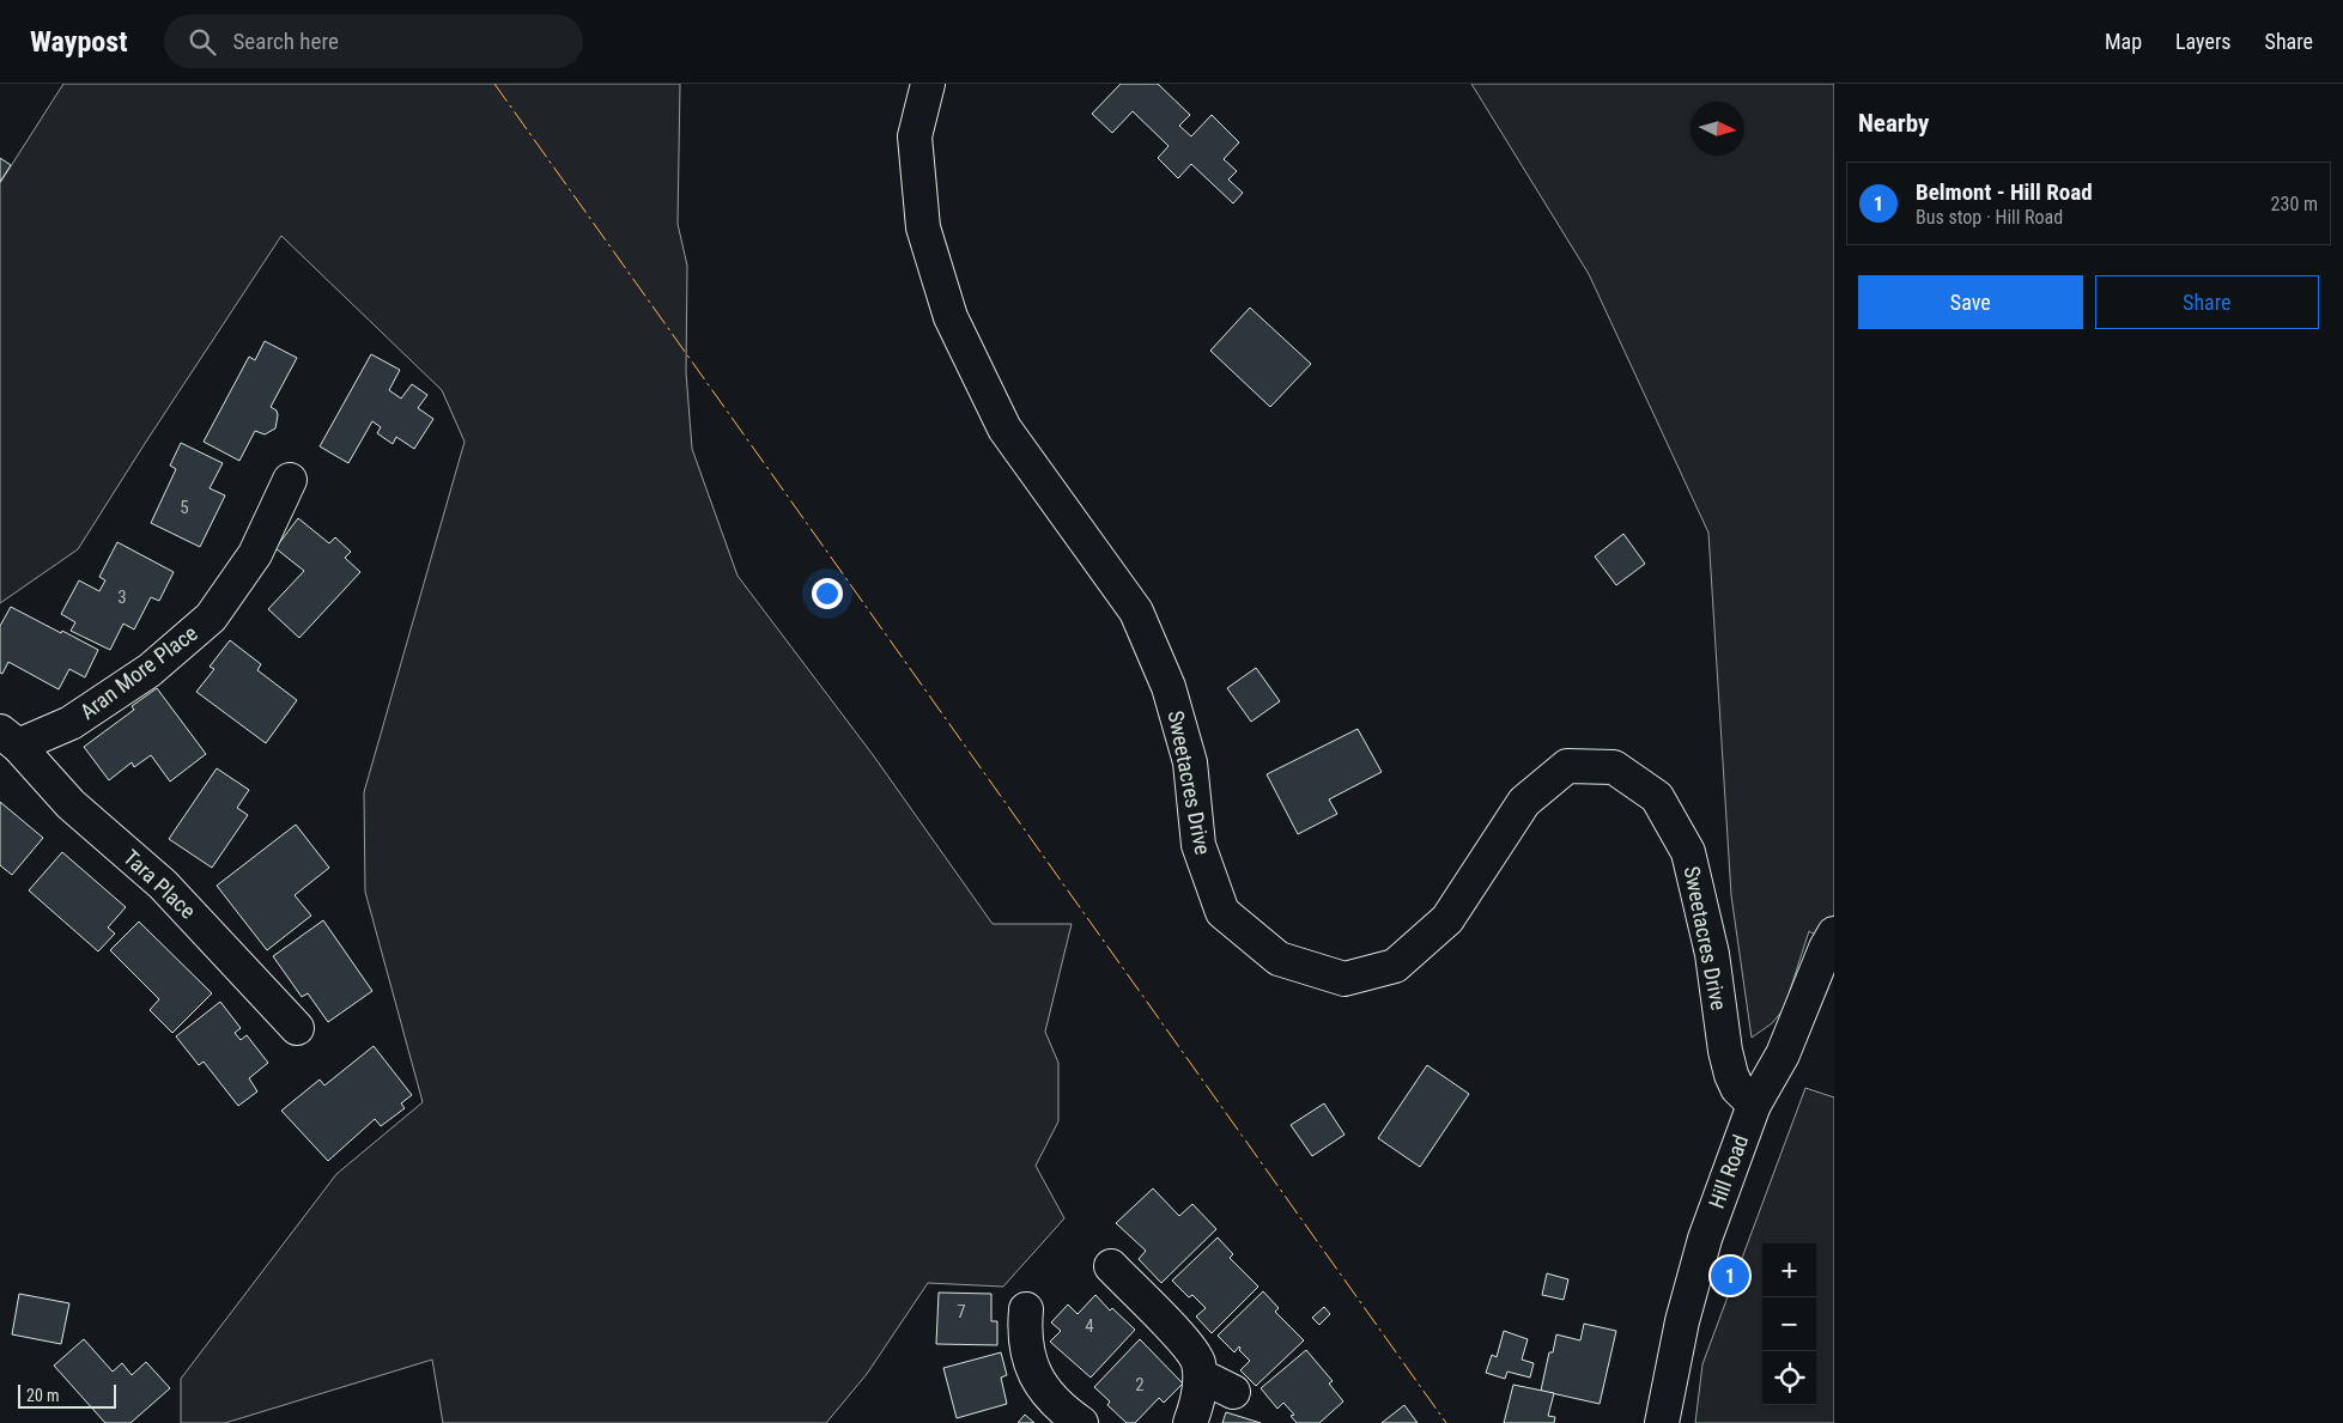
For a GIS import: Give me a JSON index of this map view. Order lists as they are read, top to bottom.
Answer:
{
  "streets": {
    "street": [
      "Aran More Place",
      "Sweetacres Drive",
      "Tara Place",
      "Hill Road"
    ]
  },
  "crossings": [
    ["Aran More Place", "Tara Place"],
    ["Sweetacres Drive", "Hill Road"]
  ],
  "house_numbers": [
    "5",
    "3",
    "7",
    "4",
    "2"
  ],
  "scale_bar": "20 m",
  "north": "right",
  "page": {
    "header": "Waypost",
    "search": "Search here",
    "nav": ["Map", "Layers", "Share"],
    "heading": "Nearby",
    "list": [
      {
        "mark": "1",
        "name": "Belmont - Hill Road",
        "note": "Bus stop · Hill Road",
        "value": "230 m"
      }
    ],
    "buttons": ["Save", "Share"],
    "map_buttons": ["+", "−"],
    "pins": "1",
    "scale": "20 m"
  }
}
